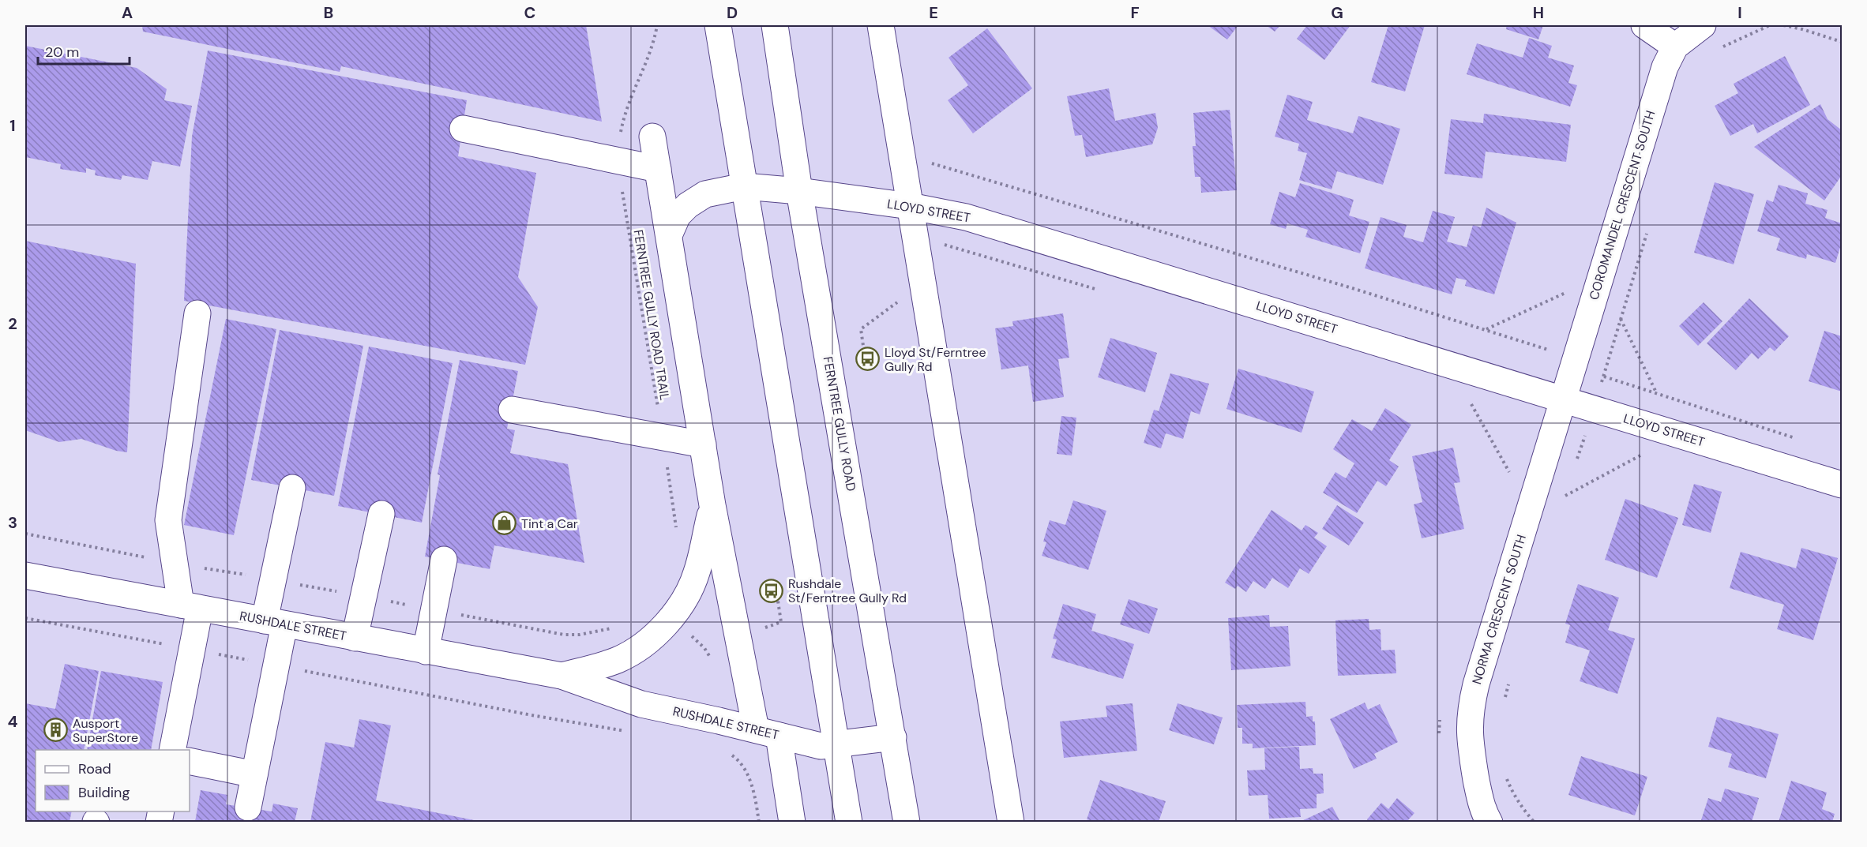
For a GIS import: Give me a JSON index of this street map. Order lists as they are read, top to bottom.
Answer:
{
  "streets": {
    "street": [
      "COROMANDEL CRESCENT SOUTH",
      "LLOYD STREET",
      "FERNTREE GULLY ROAD",
      "NORMA CRESCENT SOUTH",
      "RUSHDALE STREET"
    ],
    "path": ["FERNTREE GULLY ROAD TRAIL"]
  },
  "crossings": [
    ["COROMANDEL CRESCENT SOUTH", "LLOYD STREET"],
    ["COROMANDEL CRESCENT SOUTH", "NORMA CRESCENT SOUTH"],
    ["LLOYD STREET", "FERNTREE GULLY ROAD"],
    ["LLOYD STREET", "NORMA CRESCENT SOUTH"],
    ["FERNTREE GULLY ROAD", "RUSHDALE STREET"]
  ],
  "places": {
    "bus stop": ["Lloyd St/Ferntree Gully Rd", "Rushdale St/Ferntree Gully Rd"],
    "shop": ["Tint a Car"],
    "building": ["Ausport SuperStore"]
  },
  "legend": ["Road", "Building"],
  "scale_bar": "20 m",
  "grid": {
    "columns": [
      "A",
      "B",
      "C",
      "D",
      "E",
      "F",
      "G",
      "H",
      "I"
    ],
    "rows": [
      "1",
      "2",
      "3",
      "4"
    ]
  }
}
